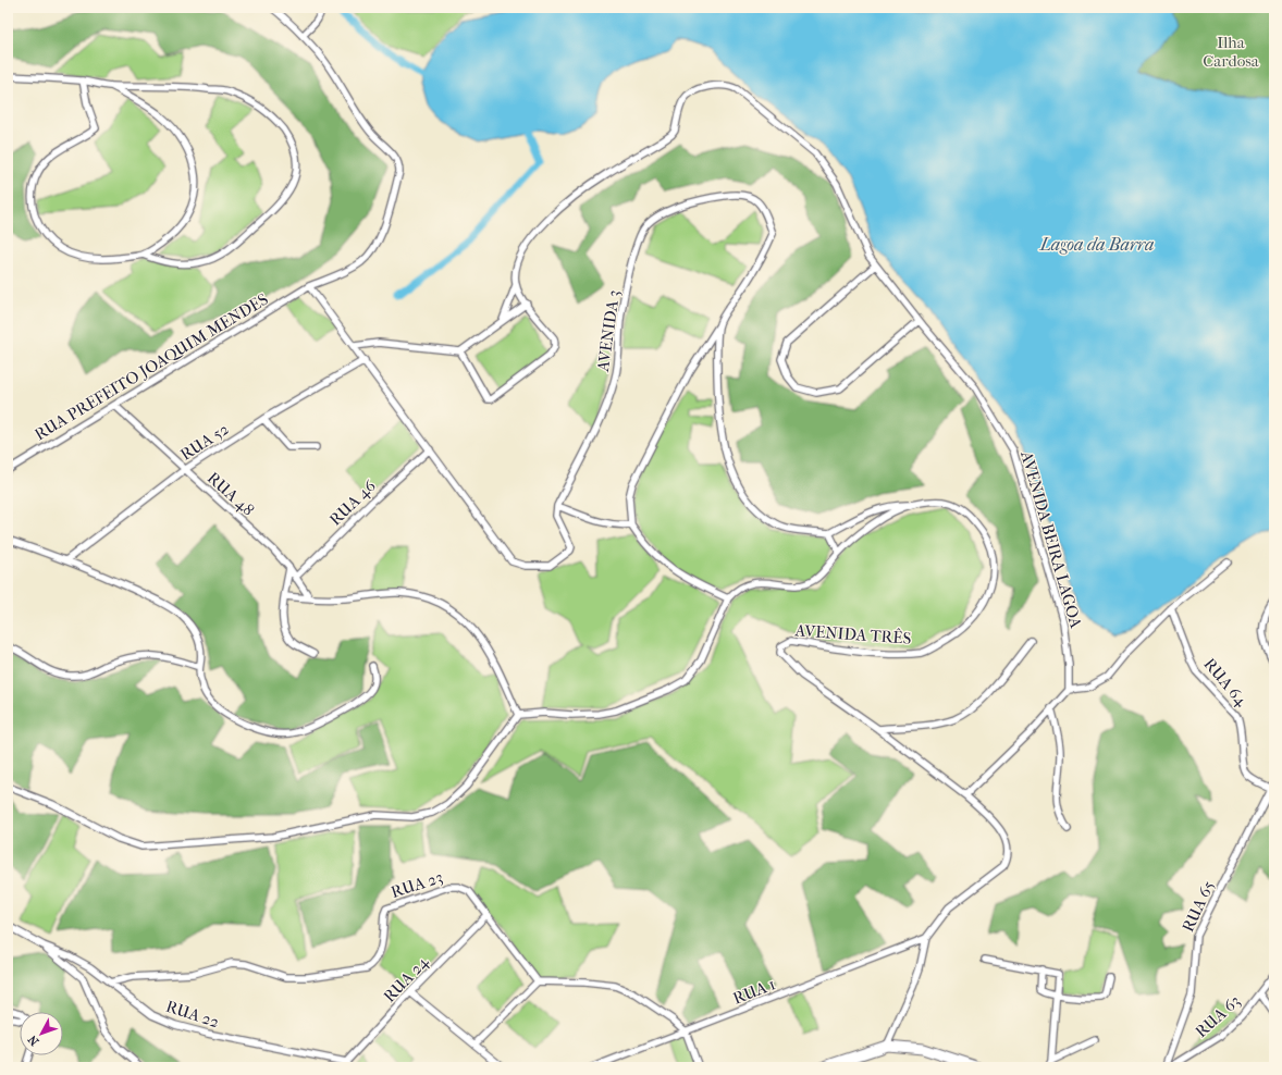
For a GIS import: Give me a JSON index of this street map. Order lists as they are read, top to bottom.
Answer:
{
  "streets": {
    "street": [
      "AVENIDA 3",
      "RUA PREFEITO JOAQUIM MENDES",
      "RUA 52",
      "RUA 48",
      "RUA 46",
      "AVENIDA BEIRA LAGOA",
      "AVENIDA TRÊS",
      "RUA 64",
      "RUA 23",
      "RUA 65",
      "RUA 24",
      "RUA 1",
      "RUA 22",
      "RUA 63"
    ]
  },
  "crossings": [
    ["RUA PREFEITO JOAQUIM MENDES", "RUA 48"],
    ["RUA 52", "RUA 48"],
    ["RUA 48", "RUA 46"],
    ["RUA 64", "RUA 65"],
    ["RUA 23", "RUA 24"],
    ["RUA 23", "RUA 22"],
    ["RUA 24", "RUA 22"]
  ],
  "water": ["Lagoa da Barra"],
  "parks": ["Ilha Cardosa"],
  "north": "bottom left"
}
